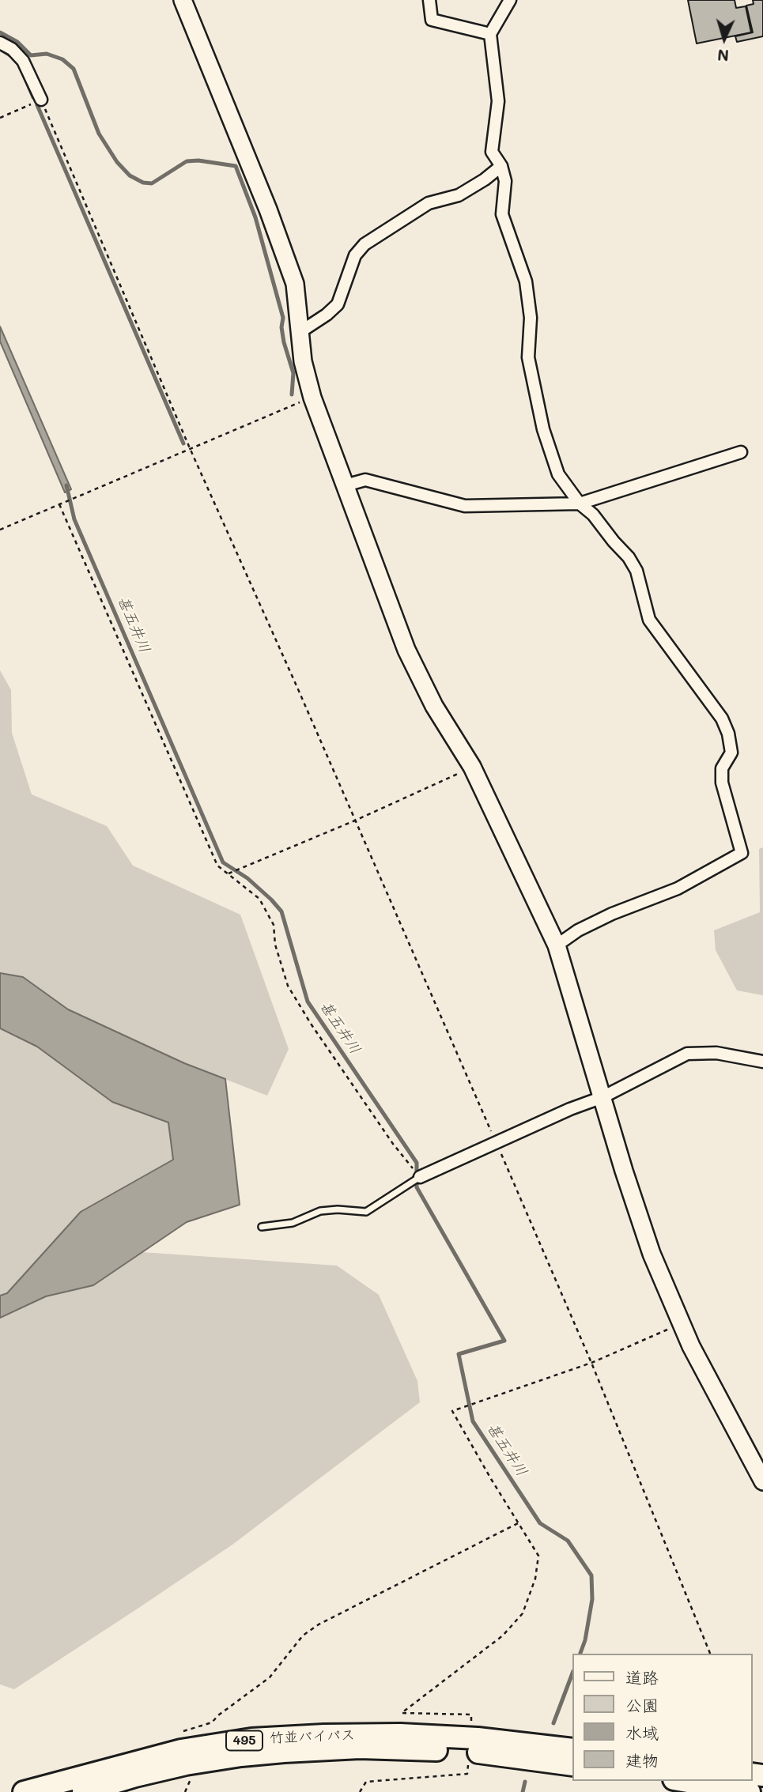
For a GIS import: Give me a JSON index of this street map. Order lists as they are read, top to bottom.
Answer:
{
  "streets": {
    "highway": ["竹並バイパス", "495"]
  },
  "water": ["甚五井川"],
  "legend": [
    "道路",
    "公園",
    "水域",
    "建物"
  ],
  "north": "bottom"
}
